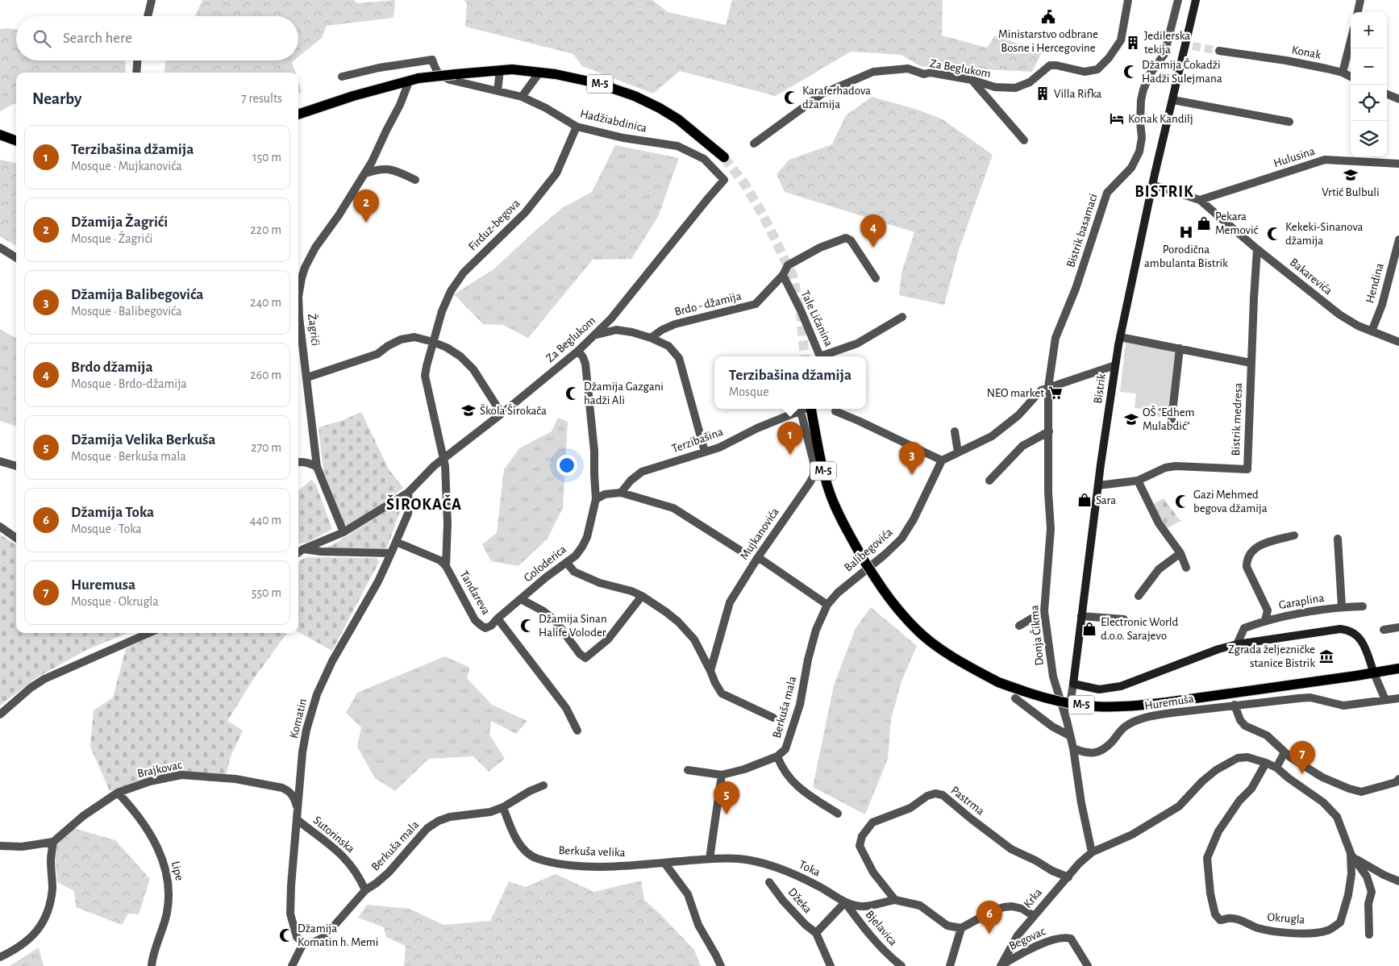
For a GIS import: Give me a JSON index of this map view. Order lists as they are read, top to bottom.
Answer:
{
  "streets": {
    "main road": ["M-5", "Bistrik"],
    "street": [
      "Konak",
      "Za Beglukom",
      "Hadžiabdinica",
      "Hulusina",
      "Firduz-begova",
      "Bistrik basamaci",
      "Bakarevića",
      "Hendina",
      "Brdo - džamija",
      "Tale Ličanina",
      "Žagrići",
      "Bistrik medresa",
      "Terzibašina",
      "Mujkanovića",
      "Balibegovića",
      "Goloderica",
      "Tandareva",
      "Garaplina",
      "Donja Čikma",
      "Huremuša",
      "Berkuša mala",
      "Komatin",
      "Brajkovac",
      "Pastrma",
      "Sutorinska",
      "Berkuša velika",
      "Toka",
      "Lipe",
      "Krka",
      "Džeka",
      "Okrugla",
      "Bjelavica",
      "Begovac"
    ]
  },
  "crossings": [
    ["Za Beglukom", "Hadžiabdinica"],
    ["Za Beglukom", "Firduz-begova"],
    ["Za Beglukom", "Žagrići"],
    ["Za Beglukom", "Goloderica"],
    ["Za Beglukom", "Komatin"],
    ["M-5", "Žagrići"],
    ["Hadžiabdinica", "Firduz-begova"],
    ["Hulusina", "Bakarevića"],
    ["Bistrik basamaci", "Donja Čikma"],
    ["Bakarevića", "Hendina"],
    ["Bakarevića", "Bistrik"],
    ["Bakarevića", "Bistrik medresa"],
    ["Brdo - džamija", "Tale Ličanina"],
    ["Bistrik", "Bistrik medresa"],
    ["Bistrik", "Donja Čikma"],
    ["Terzibašina", "Mujkanovića"],
    ["Balibegovića", "Berkuša mala"],
    ["Goloderica", "Tandareva"],
    ["Tandareva", "Komatin"],
    ["Donja Čikma", "Huremuša"],
    ["Donja Čikma", "Krka"],
    ["Donja Čikma", "Okrugla"],
    ["Berkuša mala", "Komatin"],
    ["Berkuša mala", "Sutorinska"],
    ["Berkuša mala", "Berkuša velika"],
    ["Komatin", "Brajkovac"],
    ["Komatin", "Sutorinska"],
    ["Brajkovac", "Lipe"],
    ["Pastrma", "Toka"],
    ["Pastrma", "Krka"],
    ["Berkuša velika", "Toka"],
    ["Toka", "Bjelavica"],
    ["Krka", "Okrugla"],
    ["Krka", "Begovac"]
  ],
  "districts": ["BISTRIK", "ŠIROKAČA"],
  "places": {
    "public building": ["Ministarstvo odbrane Bosne i Hercegovine"],
    "building": ["Jedilerska tekija", "Villa Rifka"],
    "mosque": [
      "Džamija Čokadži Hadži Sulejmana",
      "Karaferhadova džamija",
      "Kekeki-Sinanova džamija",
      "Džamija Gazgani hadži Ali",
      "Gazi Mehmed begova džamija",
      "Džamija Sinan Halife Voloder",
      "Džamija Komatin h. Memi"
    ],
    "hotel": ["Konak Kandilj"],
    "school or university": ["Vrtić Bulbuli", "Škola Širokača", "OŠ \"Edhem Mulabdić\""],
    "shop": ["Pekara Memović", "Sara", "Electronic World d.o.o. Sarajevo"],
    "hospital": ["Porodična ambulanta Bistrik"],
    "supermarket": ["NEO market"],
    "museum": ["Zgrada željezničke stanice Bistrik"]
  },
  "page": {
    "map_buttons": ["+", "−"],
    "search": "Search here",
    "heading": ["Nearby", "7 results"],
    "list": [
      {
        "mark": "1",
        "name": "Terzibašina džamija",
        "note": "Mosque · Mujkanovića",
        "value": "150 m"
      },
      {
        "mark": "2",
        "name": "Džamija Žagrići",
        "note": "Mosque · Žagrići",
        "value": "220 m"
      },
      {
        "mark": "3",
        "name": "Džamija Balibegovića",
        "note": "Mosque · Balibegovića",
        "value": "240 m"
      },
      {
        "mark": "4",
        "name": "Brdo džamija",
        "note": "Mosque · Brdo-džamija",
        "value": "260 m"
      },
      {
        "mark": "5",
        "name": "Džamija Velika Berkuša",
        "note": "Mosque · Berkuša mala",
        "value": "270 m"
      },
      {
        "mark": "6",
        "name": "Džamija Toka",
        "note": "Mosque · Toka",
        "value": "440 m"
      },
      {
        "mark": "7",
        "name": "Huremusa",
        "note": "Mosque · Okrugla",
        "value": "550 m"
      }
    ],
    "pins": [
      "2",
      "4",
      "1",
      "3",
      "7",
      "5",
      "6"
    ],
    "popup": ["Terzibašina džamija", "Mosque"]
  }
}
